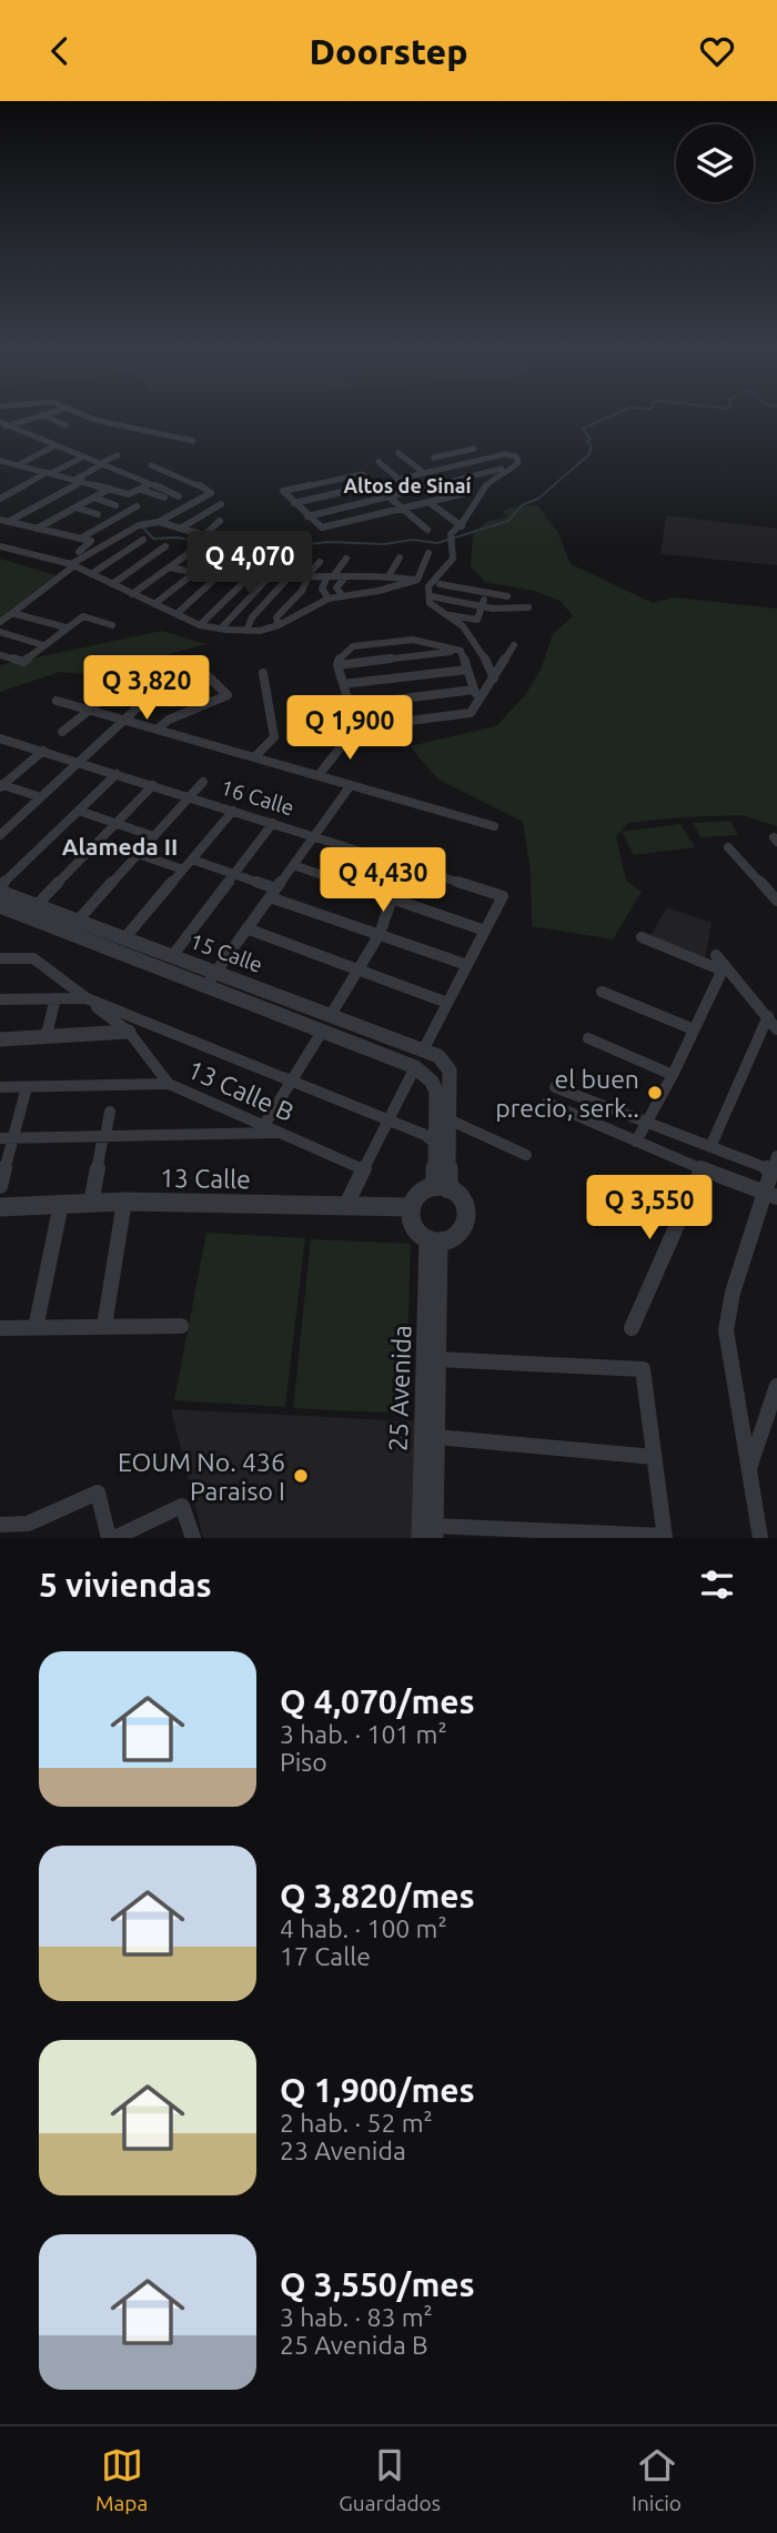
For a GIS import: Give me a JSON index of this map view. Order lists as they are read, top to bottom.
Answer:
{
  "streets": {
    "street": [
      "16 Calle",
      "15 Calle",
      "13 Calle B",
      "13 Calle",
      "25 Avenida"
    ]
  },
  "crossings": [
    ["13 Calle", "25 Avenida"]
  ],
  "districts": ["Altos de Sinaí", "Alameda II"],
  "places": ["el buen precio, serk..", "EOUM No. 436 Paraiso I"],
  "page": {
    "header": "Doorstep",
    "price": [
      "Q 4,070",
      "Q 3,820",
      "Q 1,900",
      "Q 4,430",
      "Q 3,550"
    ],
    "heading": "5 viviendas",
    "list": [
      {
        "name": "Q 4,070/mes",
        "note": "3 hab. · 101 m² · Piso"
      },
      {
        "name": "Q 3,820/mes",
        "note": "4 hab. · 100 m² · 17 Calle"
      },
      {
        "name": "Q 1,900/mes",
        "note": "2 hab. · 52 m² · 23 Avenida"
      },
      {
        "name": "Q 3,550/mes",
        "note": "3 hab. · 83 m² · 25 Avenida B"
      }
    ],
    "tabs": ["Mapa", "Guardados", "Inicio"]
  }
}
